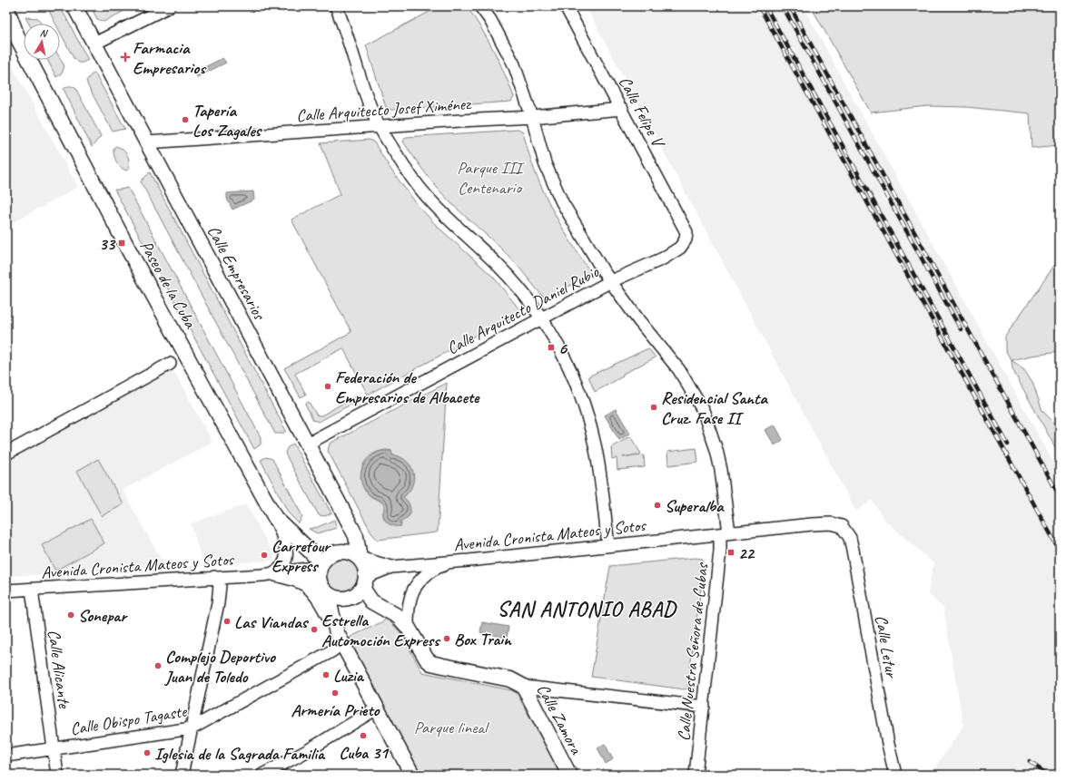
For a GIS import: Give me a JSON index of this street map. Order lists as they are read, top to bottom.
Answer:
{
  "streets": {
    "main road": ["Calle Empresarios", "Paseo de la Cuba", "Calle Zamora"],
    "street": [
      "Calle Arquitecto Josef Ximénez",
      "Calle Felipe V",
      "Calle Arquitecto Daniel Rubio",
      "Avenida Cronista Mateos y Sotos",
      "Calle Letur",
      "Calle Nuestra Señora de Cubas",
      "Calle Alicante",
      "Calle Obispo Tagaste"
    ]
  },
  "crossings": [
    ["Calle Arquitecto Josef Ximénez", "Calle Felipe V"],
    ["Calle Arquitecto Josef Ximénez", "Calle Empresarios"],
    ["Calle Arquitecto Josef Ximénez", "Calle Nuestra Señora de Cubas"],
    ["Calle Felipe V", "Calle Arquitecto Daniel Rubio"],
    ["Calle Empresarios", "Paseo de la Cuba"],
    ["Calle Empresarios", "Calle Arquitecto Daniel Rubio"],
    ["Calle Empresarios", "Avenida Cronista Mateos y Sotos"],
    ["Calle Empresarios", "Calle Zamora"],
    ["Paseo de la Cuba", "Avenida Cronista Mateos y Sotos"],
    ["Paseo de la Cuba", "Calle Zamora"],
    ["Calle Arquitecto Daniel Rubio", "Calle Nuestra Señora de Cubas"],
    ["Avenida Cronista Mateos y Sotos", "Calle Letur"],
    ["Avenida Cronista Mateos y Sotos", "Calle Nuestra Señora de Cubas"],
    ["Avenida Cronista Mateos y Sotos", "Calle Alicante"],
    ["Avenida Cronista Mateos y Sotos", "Calle Zamora"],
    ["Calle Alicante", "Calle Obispo Tagaste"]
  ],
  "districts": ["SAN ANTONIO ABAD"],
  "parks": ["Parque III Centenario", "Parque lineal"],
  "places": {
    "health": ["Farmacia Empresarios"],
    "other": [
      "Tapería Los Zagales",
      "Federación de Empresarios de Albacete",
      "Residencial Santa Cruz. Fase II",
      "Superalba",
      "Carrefour Express",
      "Sonepar",
      "Las Viandas",
      "Estrella Automoción Express",
      "Box Train",
      "Complejo Deportivo Juan de Toledo",
      "Luzia",
      "Armería Prieto",
      "Cuba 31",
      "Iglesia de la Sagrada Familia"
    ],
    "transit": ["33", "6", "22"]
  },
  "north": "top"
}
